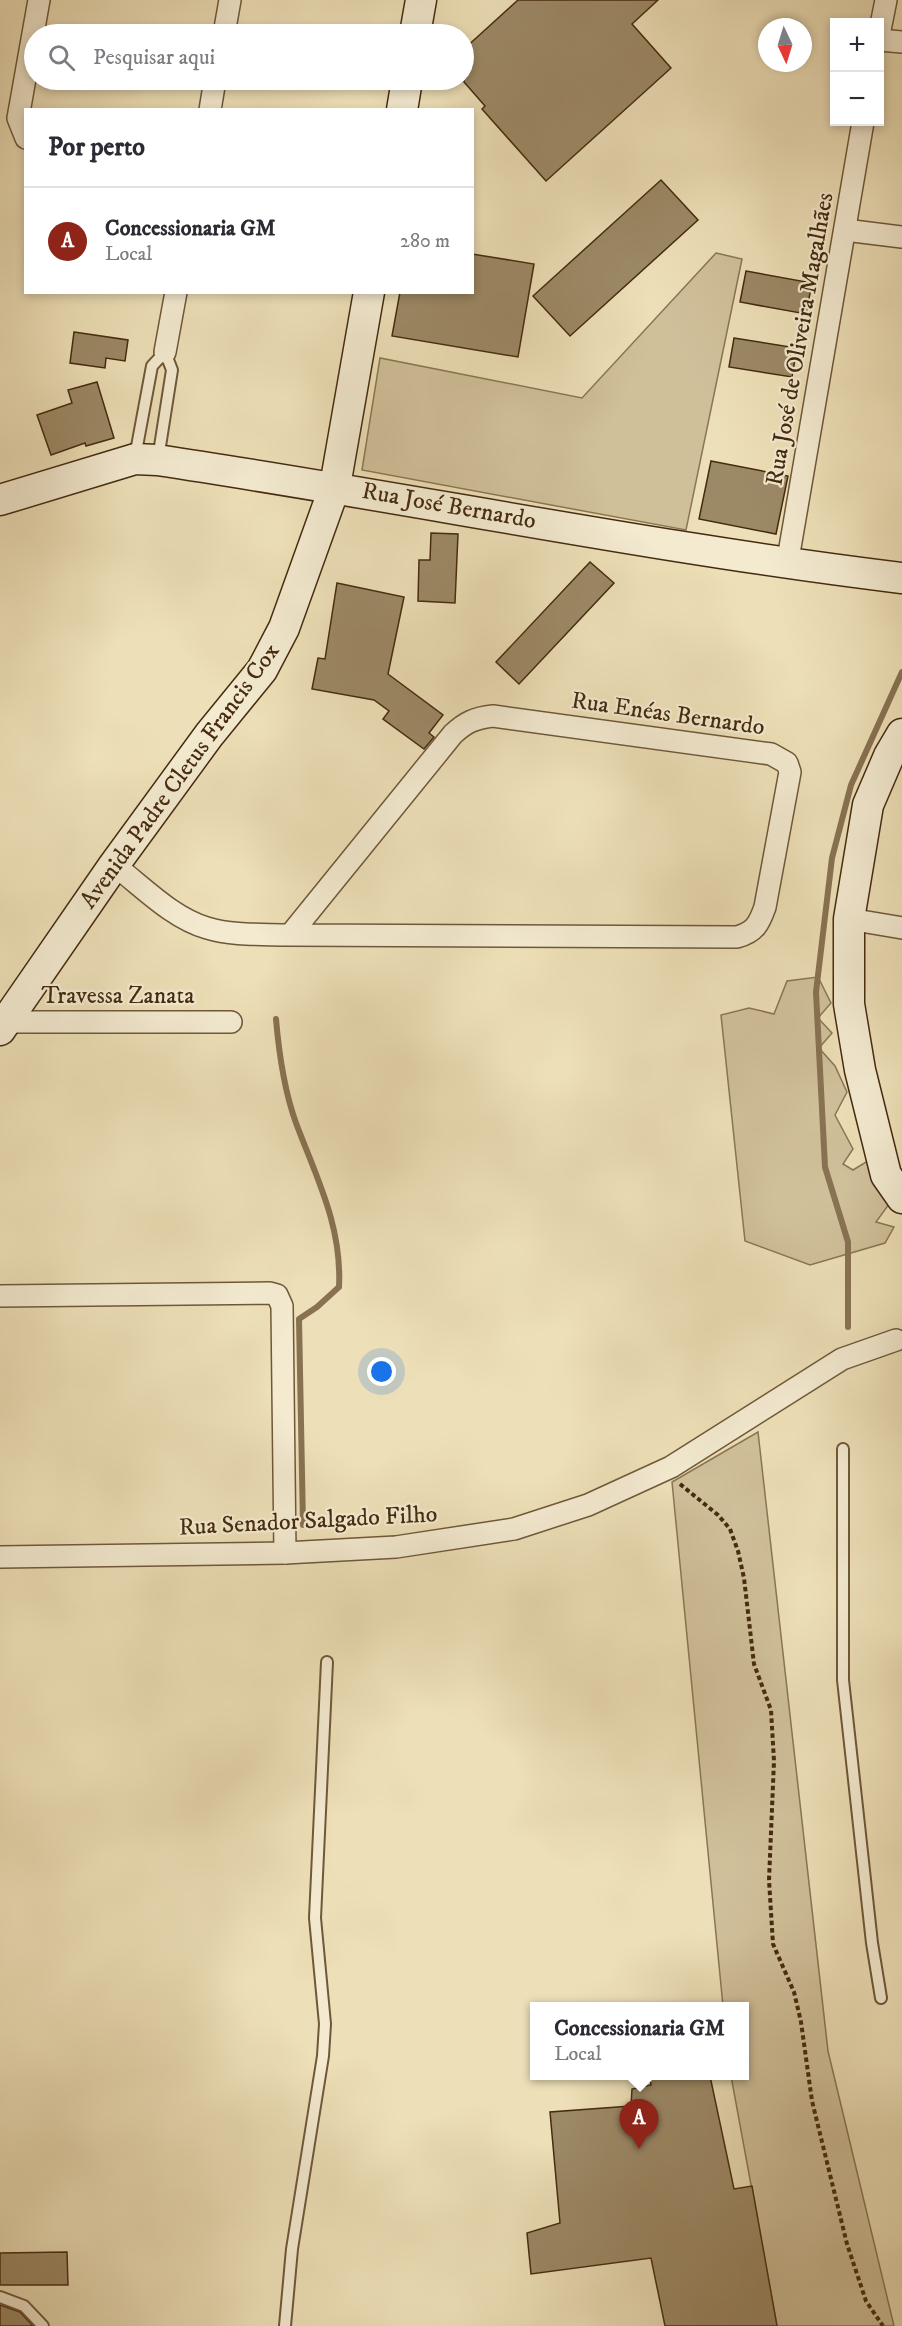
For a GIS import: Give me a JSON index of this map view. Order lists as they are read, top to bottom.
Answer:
{
  "streets": {
    "street": [
      "Rua José de Oliveira Magalhães",
      "Rua José Bernardo",
      "Rua Enéas Bernardo",
      "Avenida Padre Cletus Francis Cox",
      "Travessa Zanata",
      "Rua Senador Salgado Filho"
    ]
  },
  "crossings": [
    ["Rua José de Oliveira Magalhães", "Rua José Bernardo"],
    ["Rua José Bernardo", "Avenida Padre Cletus Francis Cox"],
    ["Rua Enéas Bernardo", "Avenida Padre Cletus Francis Cox"],
    ["Avenida Padre Cletus Francis Cox", "Travessa Zanata"]
  ],
  "north": "bottom",
  "page": {
    "map_buttons": ["+", "−"],
    "search": "Pesquisar aqui",
    "heading": "Por perto",
    "list": [
      {
        "mark": "A",
        "name": "Concessionaria GM",
        "note": "Local",
        "value": "280 m"
      }
    ],
    "popup": ["Concessionaria GM", "Local"],
    "pins": "A"
  }
}
